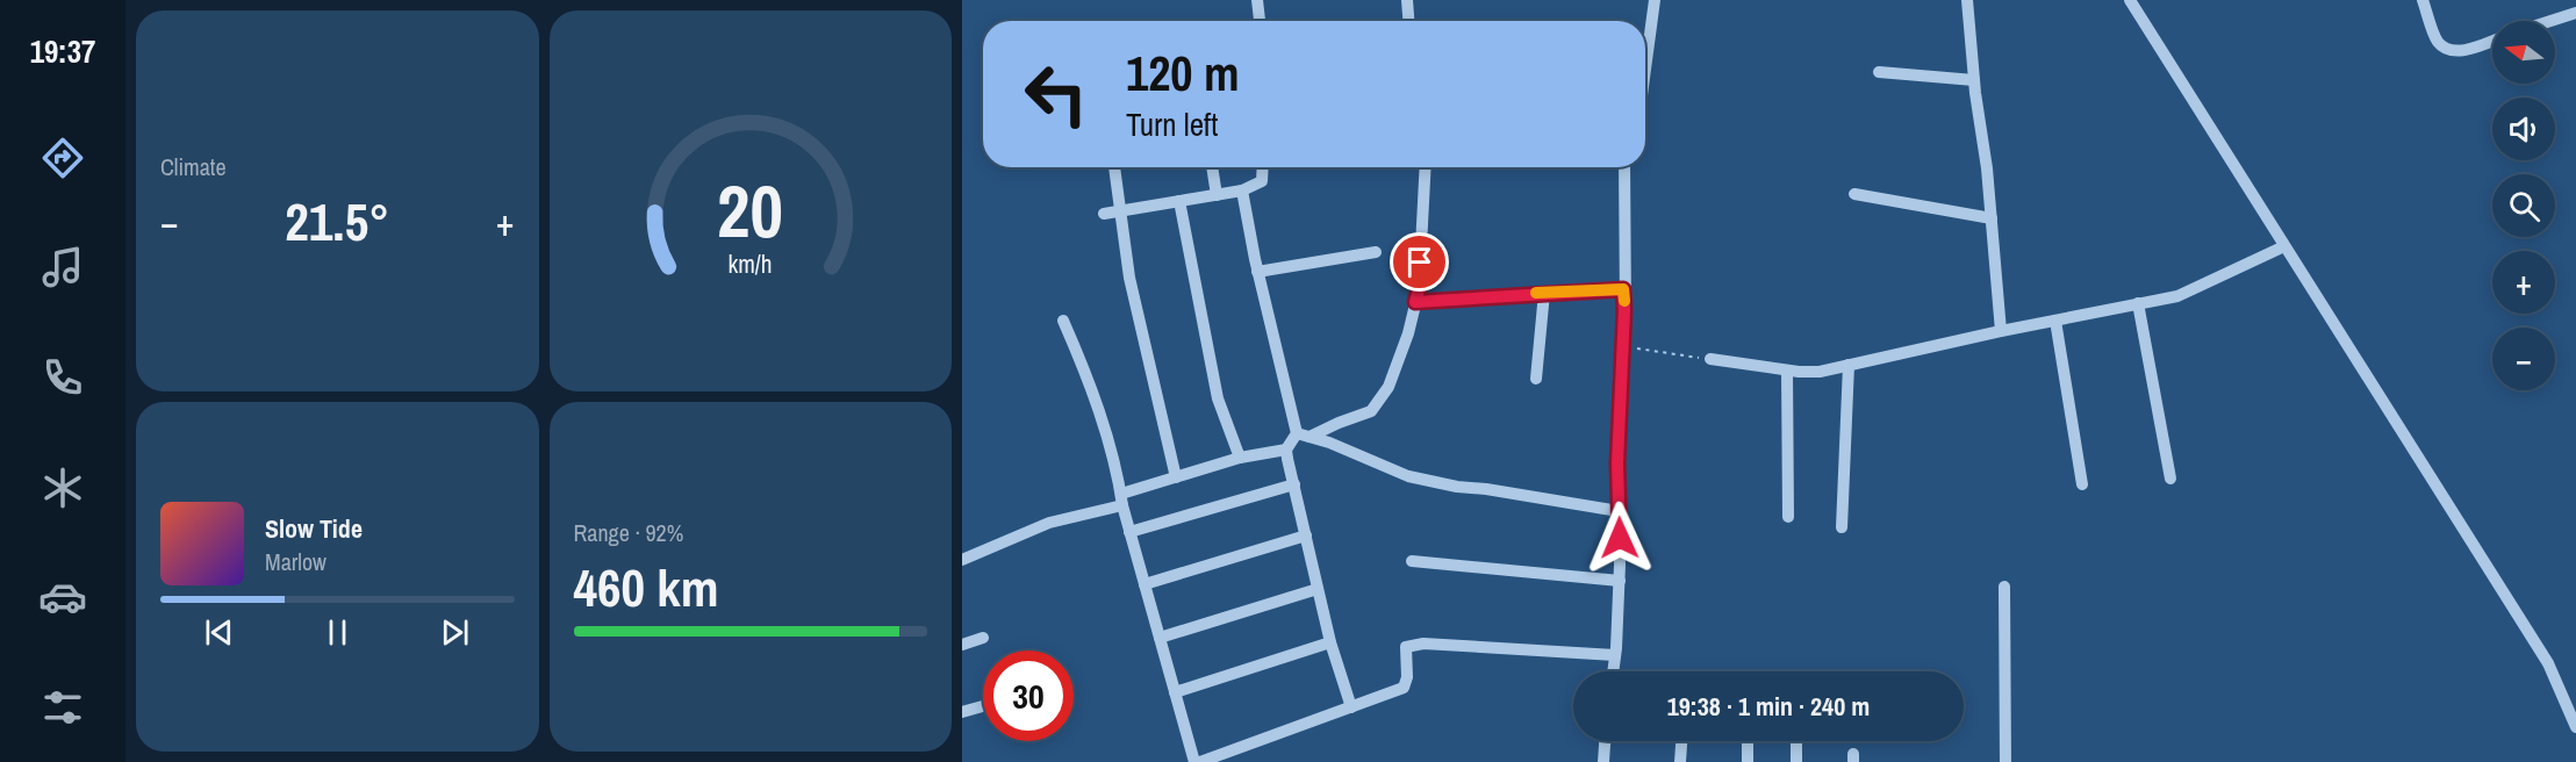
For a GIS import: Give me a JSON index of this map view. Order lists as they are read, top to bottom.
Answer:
{
  "north": "left",
  "page": {
    "tabs": "19:37",
    "tile": [
      "Climate",
      ["Range · 92%", "460 km"]
    ],
    "map_buttons": ["+", "−"],
    "turn": ["120 m", "Turn left"],
    "heat": ["−", "21.5°", "+"],
    "song": ["Slow Tide", "Marlow"],
    "limit": "30",
    "trip": "19:38 · 1 min · 240 m",
    "gauge": ["20", "km/h"]
  }
}
